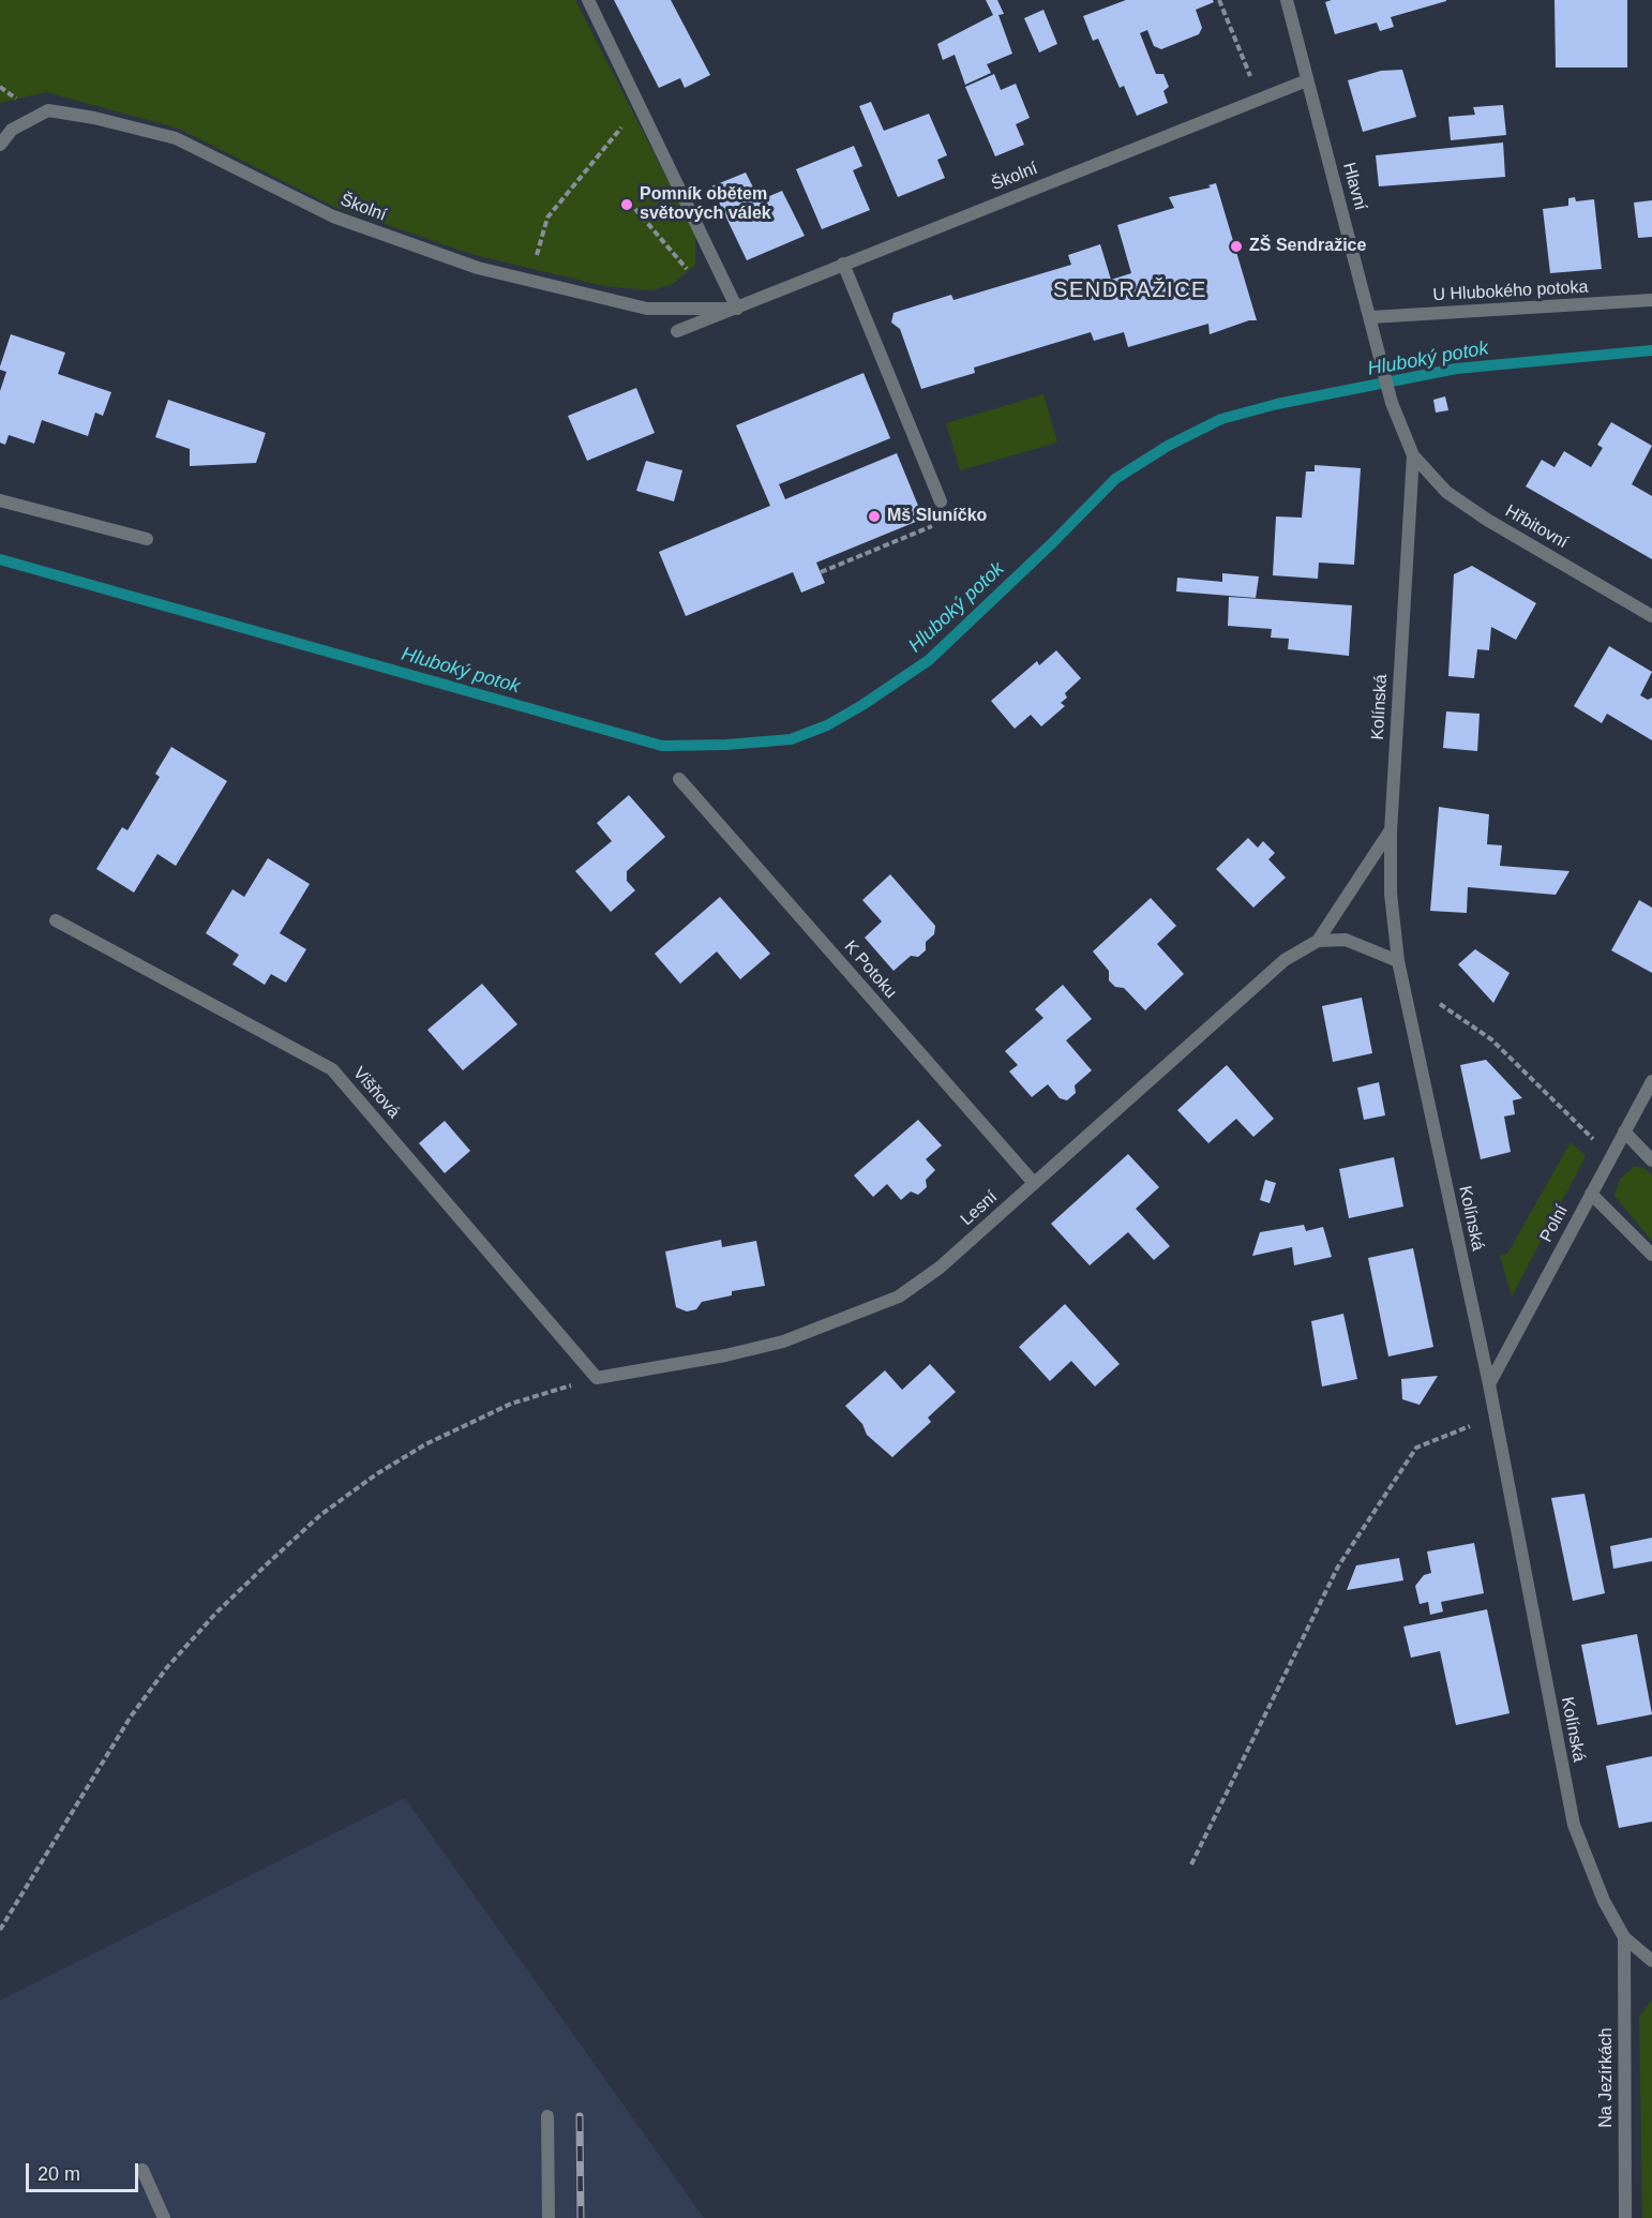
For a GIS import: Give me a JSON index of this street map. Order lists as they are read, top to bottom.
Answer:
{
  "streets": {
    "street": [
      "Školní",
      "Hlavní",
      "U Hlubokého potoka",
      "Hřbitovní",
      "Kolínská",
      "K Potoku",
      "Višňová",
      "Lesní",
      "Polní",
      "Na Jezírkách"
    ]
  },
  "crossings": [
    ["Školní", "Hlavní"],
    ["Hlavní", "U Hlubokého potoka"],
    ["Hlavní", "Hřbitovní"],
    ["Hlavní", "Kolínská"],
    ["Hřbitovní", "Kolínská"],
    ["Kolínská", "Lesní"],
    ["Kolínská", "Polní"],
    ["Kolínská", "Na Jezírkách"],
    ["K Potoku", "Lesní"],
    ["Višňová", "Lesní"]
  ],
  "districts": ["SENDRAŽICE"],
  "water": ["Hluboký potok"],
  "places": ["Pomník obětem světových válek", "ZŠ Sendražice", "Mš Sluníčko"],
  "scale_bar": "20 m"
}
